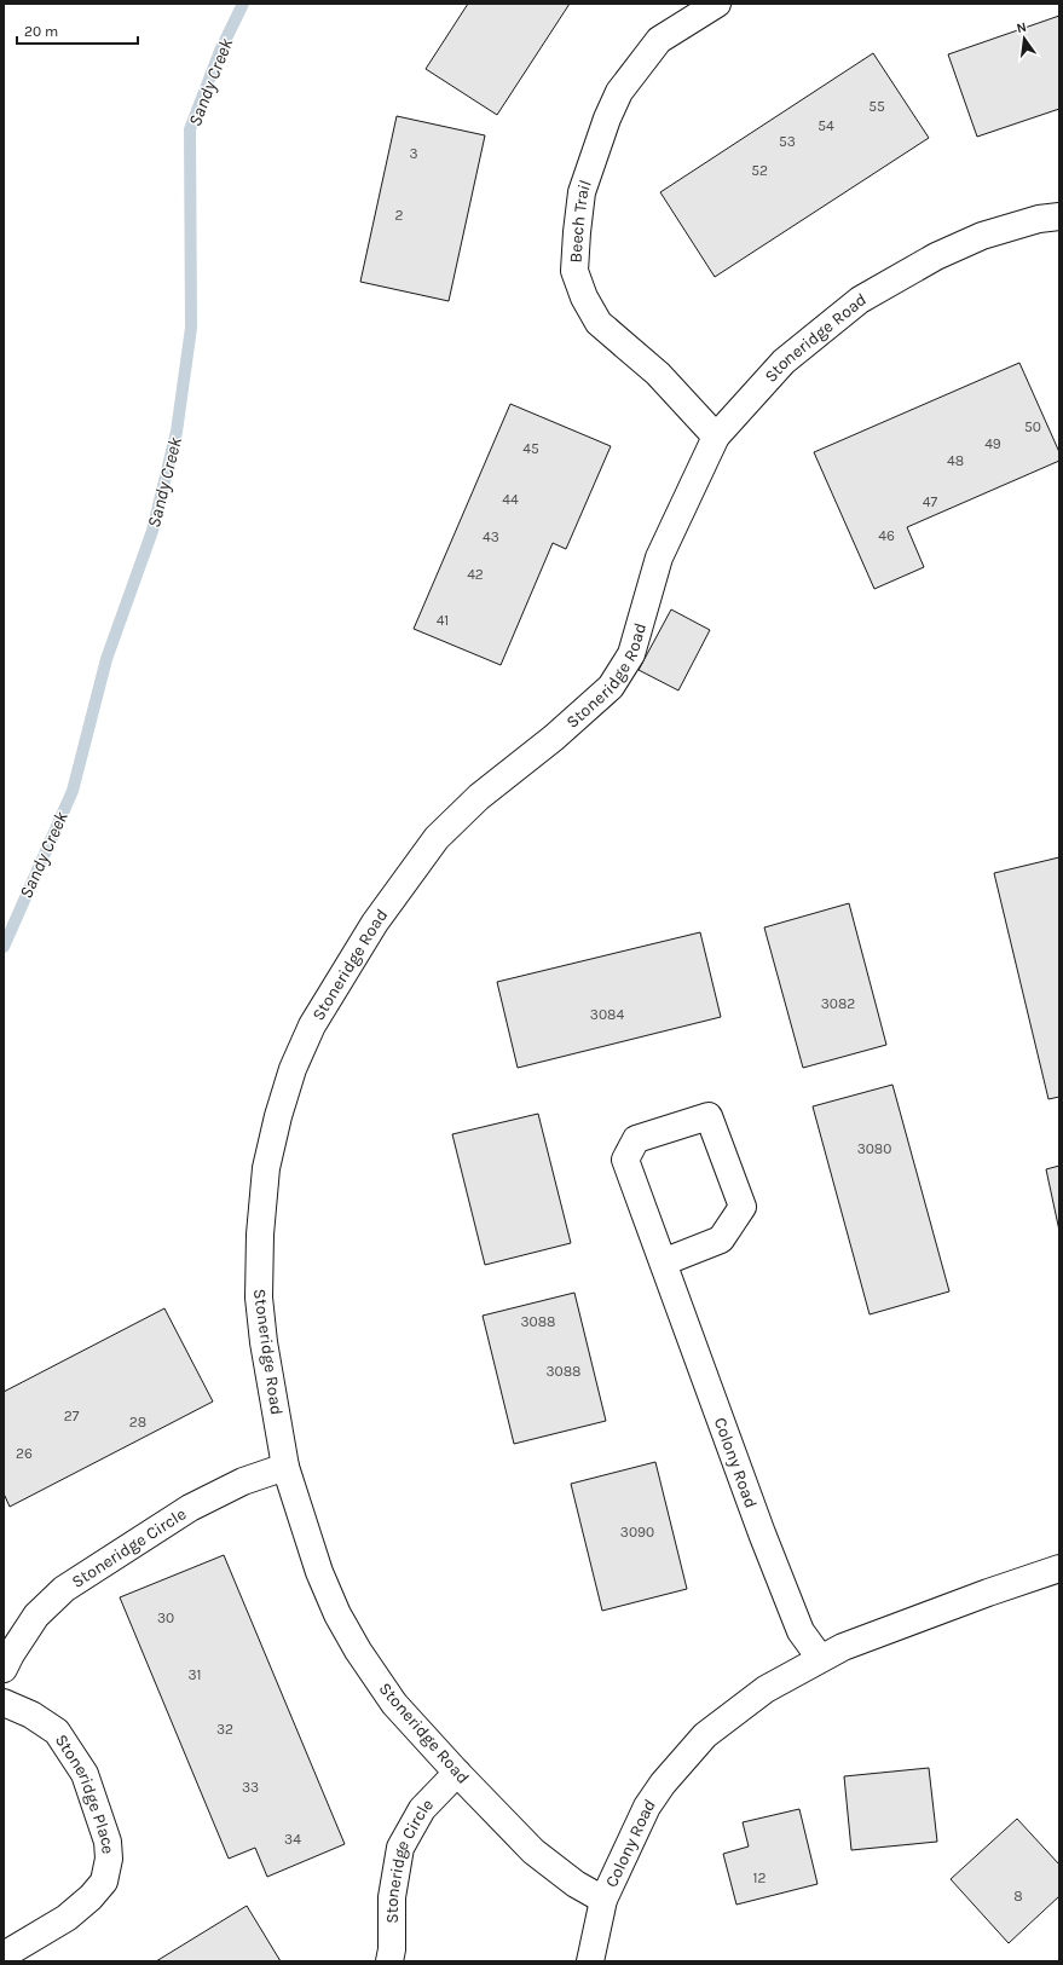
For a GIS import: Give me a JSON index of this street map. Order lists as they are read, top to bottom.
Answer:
{
  "streets": {
    "street": [
      "Beech Trail",
      "Stoneridge Road",
      "Colony Road",
      "Stoneridge Circle",
      "Stoneridge Place"
    ]
  },
  "crossings": [
    ["Beech Trail", "Stoneridge Road"],
    ["Stoneridge Road", "Colony Road"],
    ["Stoneridge Road", "Stoneridge Circle"]
  ],
  "water": ["Sandy Creek"],
  "house_numbers": [
    "55",
    "54",
    "53",
    "3",
    "52",
    "2",
    "50",
    "49",
    "45",
    "48",
    "44",
    "47",
    "46",
    "43",
    "42",
    "41",
    "3082",
    "3084",
    "3080",
    "3088",
    "3088",
    "27",
    "28",
    "26",
    "3090",
    "30",
    "31",
    "32",
    "33",
    "34",
    "12",
    "8"
  ],
  "scale_bar": "20 m",
  "north": "top"
}
